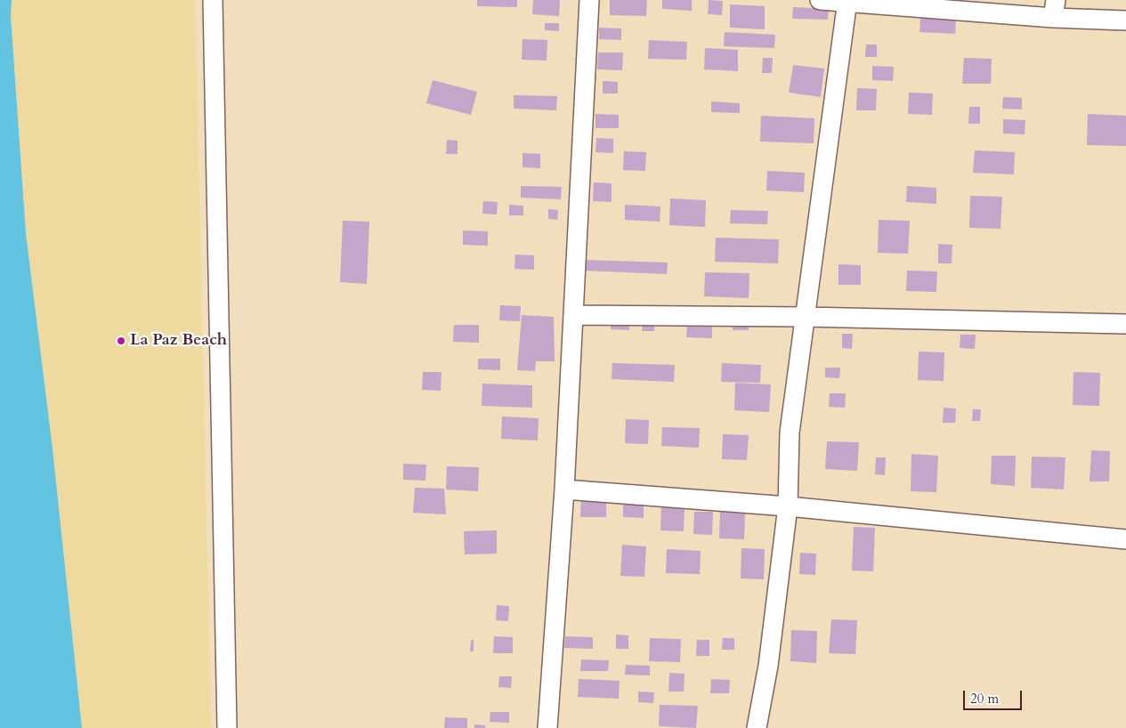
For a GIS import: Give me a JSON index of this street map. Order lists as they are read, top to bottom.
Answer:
{
  "places": ["La Paz Beach"],
  "scale_bar": "20 m"
}
